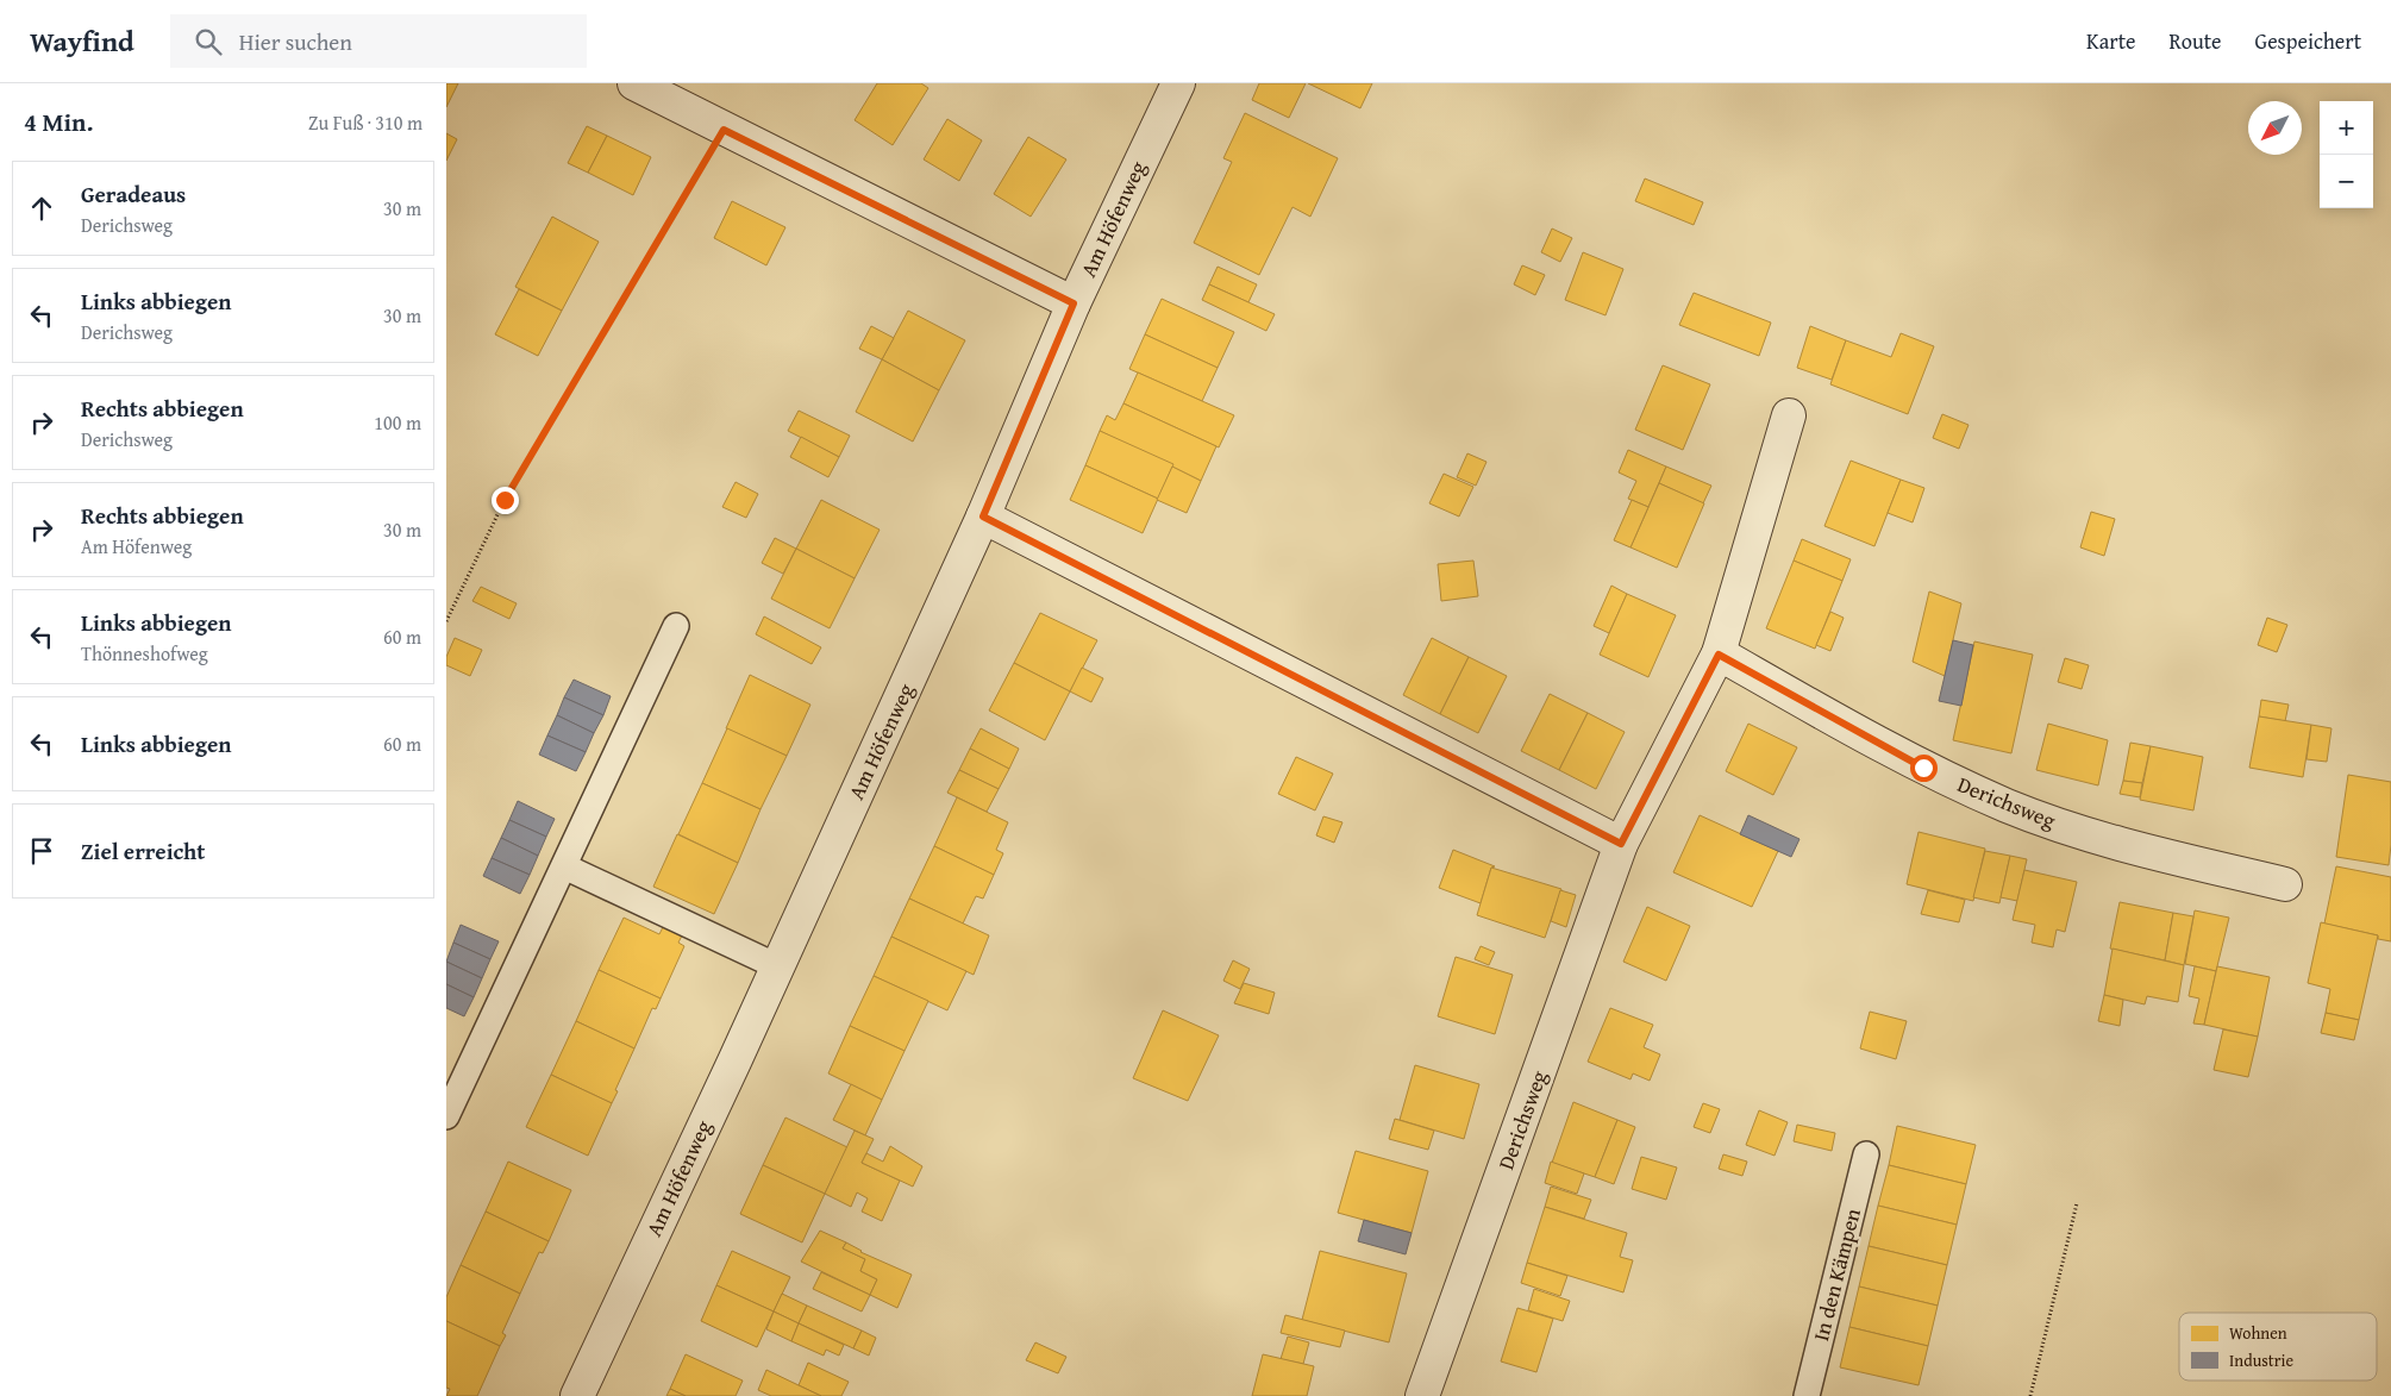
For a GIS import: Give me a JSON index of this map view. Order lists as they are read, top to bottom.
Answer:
{
  "streets": {
    "street": ["Am Höfenweg", "Derichsweg"],
    "lane": ["In den Kämpen"]
  },
  "legend": ["Wohnen", "Industrie"],
  "north": "bottom left",
  "page": {
    "header": "Wayfind",
    "search": "Hier suchen",
    "nav": ["Karte", "Route", "Gespeichert"],
    "heading": ["4 Min.", "Zu Fuß · 310 m"],
    "map_buttons": ["+", "−"],
    "list": [
      ["Geradeaus", "Derichsweg", "30 m"],
      ["Links abbiegen", "Derichsweg", "30 m"],
      ["Rechts abbiegen", "Derichsweg", "100 m"],
      ["Rechts abbiegen", "Am Höfenweg", "30 m"],
      ["Links abbiegen", "Thönneshofweg", "60 m"],
      ["Links abbiegen", "60 m"],
      "Ziel erreicht"
    ]
  }
}
